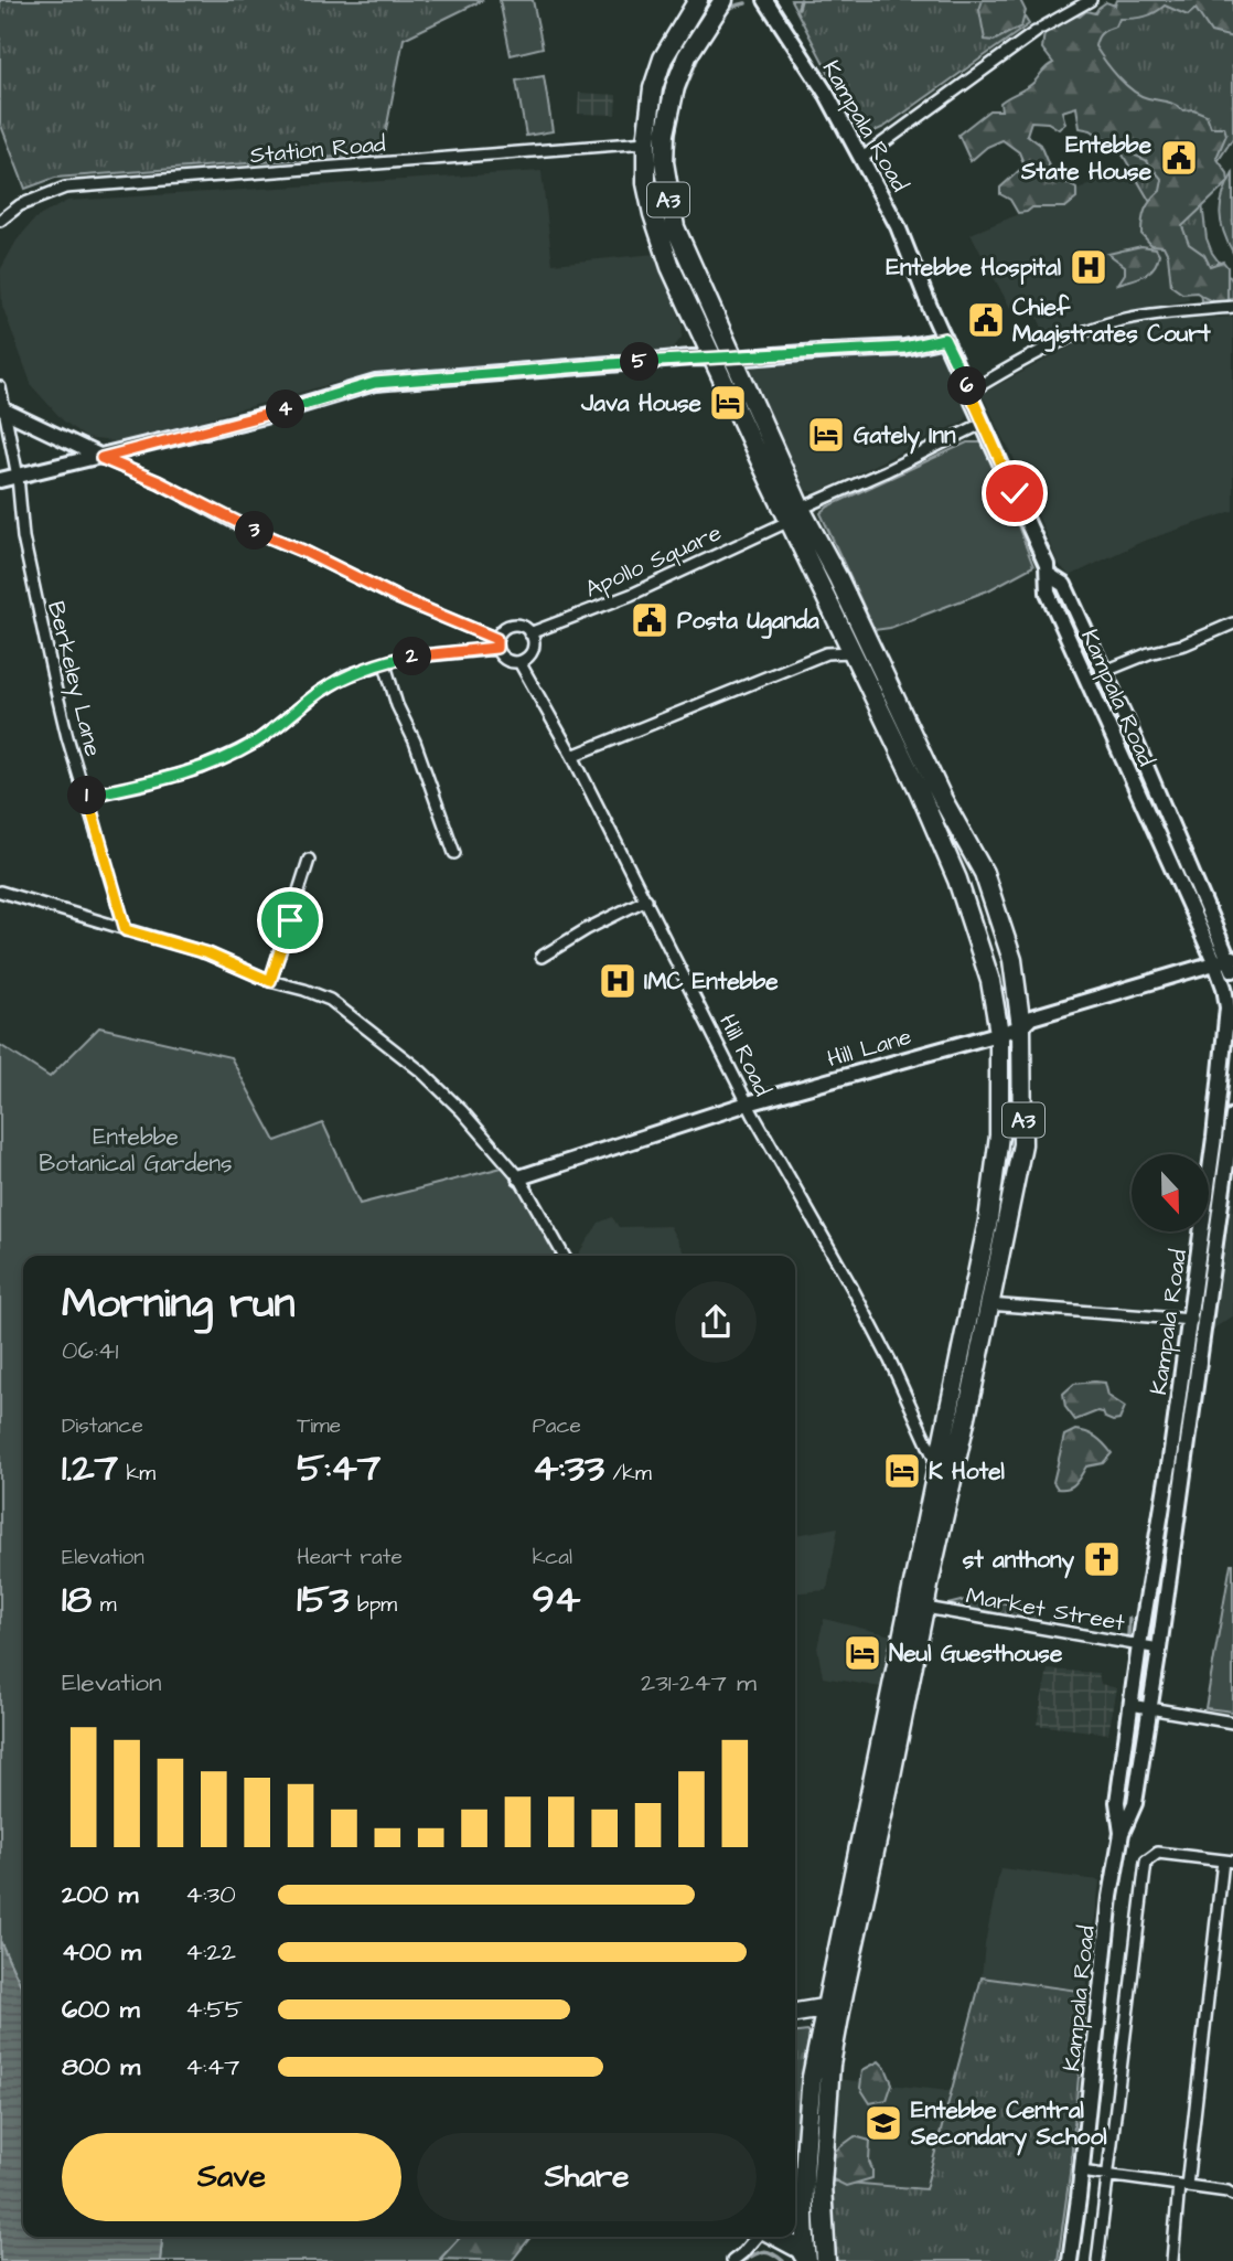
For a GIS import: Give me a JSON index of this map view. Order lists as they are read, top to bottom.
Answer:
{
  "streets": {
    "highway": ["A3"],
    "main road": ["Kampala Road", "Hill Lane"],
    "street": [
      "Station Road",
      "Apollo Square",
      "Berkeley Lane",
      "Hill Road",
      "Market Street"
    ]
  },
  "crossings": [
    ["Kampala Road", "Apollo Square"],
    ["Kampala Road", "Hill Lane"],
    ["Kampala Road", "Market Street"],
    ["Station Road", "A3"],
    ["A3", "Apollo Square"],
    ["A3", "Hill Lane"],
    ["A3", "Hill Road"],
    ["A3", "Market Street"],
    ["Apollo Square", "Hill Road"],
    ["Hill Lane", "Hill Road"]
  ],
  "parks": ["Entebbe Botanical Gardens"],
  "places": {
    "public building": ["Entebbe State House", "Chief Magistrates Court", "Posta Uganda"],
    "hospital": ["Entebbe Hospital", "IMC Entebbe"],
    "hotel": [
      "Java House",
      "Gately Inn",
      "K Hotel",
      "Neul Guesthouse"
    ],
    "church": ["st anthony"],
    "school or university": ["Entebbe Central Secondary School"]
  },
  "north": "bottom",
  "page": {
    "pins": [
      "5",
      "6",
      "4",
      "3",
      "2",
      "1"
    ],
    "heading": ["Morning run", "06:41"],
    "stats": [
      ["Distance", "1.27 km"],
      ["Time", "5:47"],
      ["Pace", "4:33 /km"],
      ["Elevation", "18 m"],
      ["Heart rate", "153 bpm"],
      ["kcal", "94"]
    ],
    "chart": ["Elevation", "231–247 m"],
    "list": [
      {
        "name": "200 m",
        "note": "4:30"
      },
      {
        "name": "400 m",
        "note": "4:22"
      },
      {
        "name": "600 m",
        "note": "4:55"
      },
      {
        "name": "800 m",
        "note": "4:47"
      }
    ],
    "buttons": ["Save", "Share"]
  }
}
